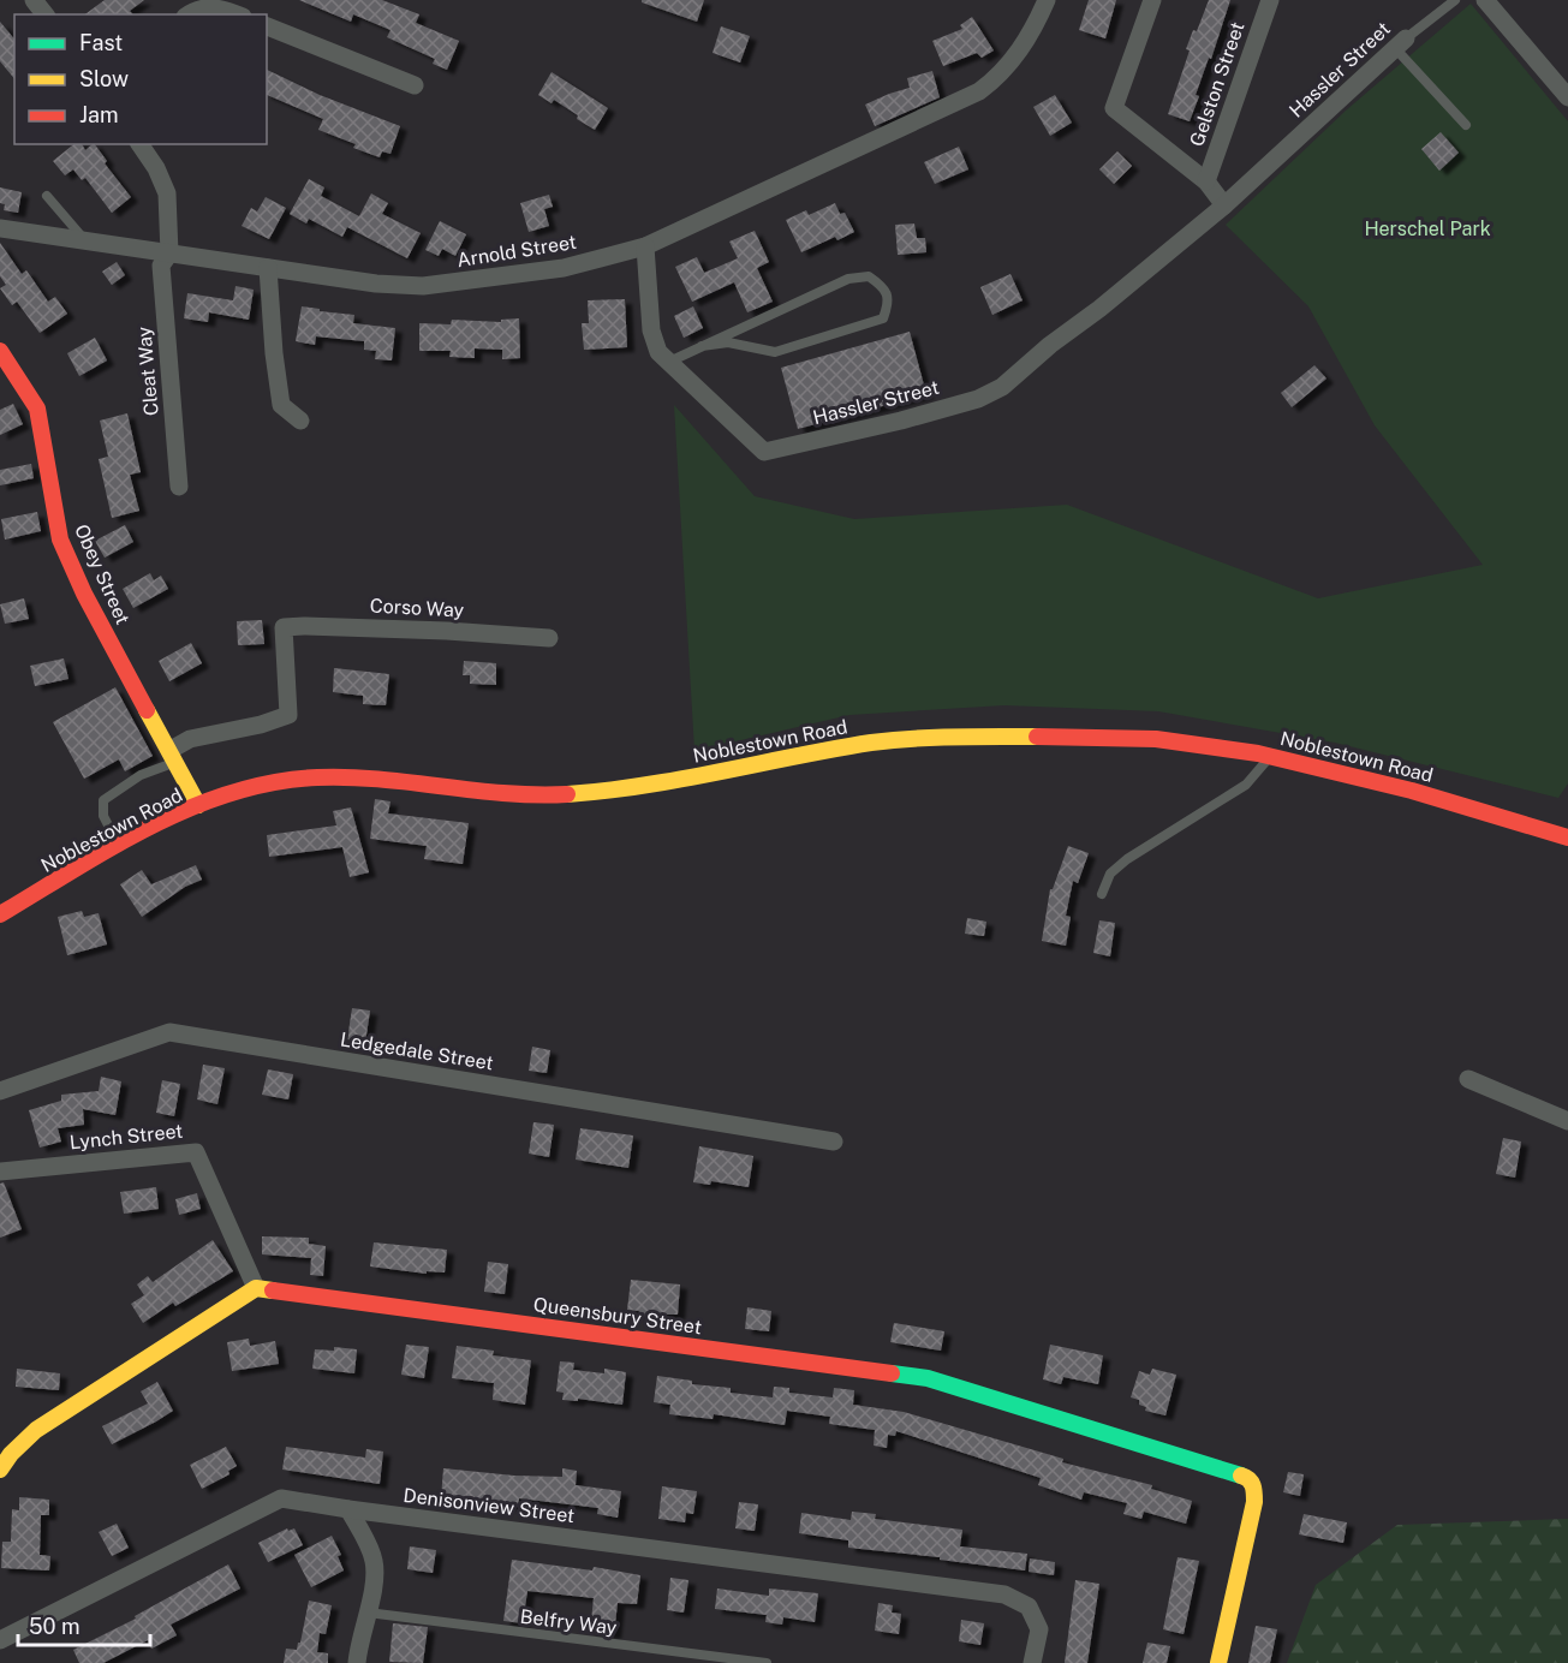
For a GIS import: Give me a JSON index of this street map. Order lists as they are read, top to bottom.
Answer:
{
  "streets": {
    "street": [
      "Hassler Street",
      "Gelston Street",
      "Arnold Street",
      "Cleat Way",
      "Obey Street",
      "Corso Way",
      "Noblestown Road",
      "Ledgedale Street",
      "Lynch Street",
      "Queensbury Street",
      "Denisonview Street"
    ],
    "lane": ["Belfry Way"]
  },
  "crossings": [
    ["Arnold Street", "Cleat Way"],
    ["Obey Street", "Corso Way"],
    ["Obey Street", "Noblestown Road"],
    ["Lynch Street", "Queensbury Street"]
  ],
  "parks": ["Herschel Park"],
  "legend": ["Fast", "Slow", "Jam"],
  "scale_bar": "50 m"
}
